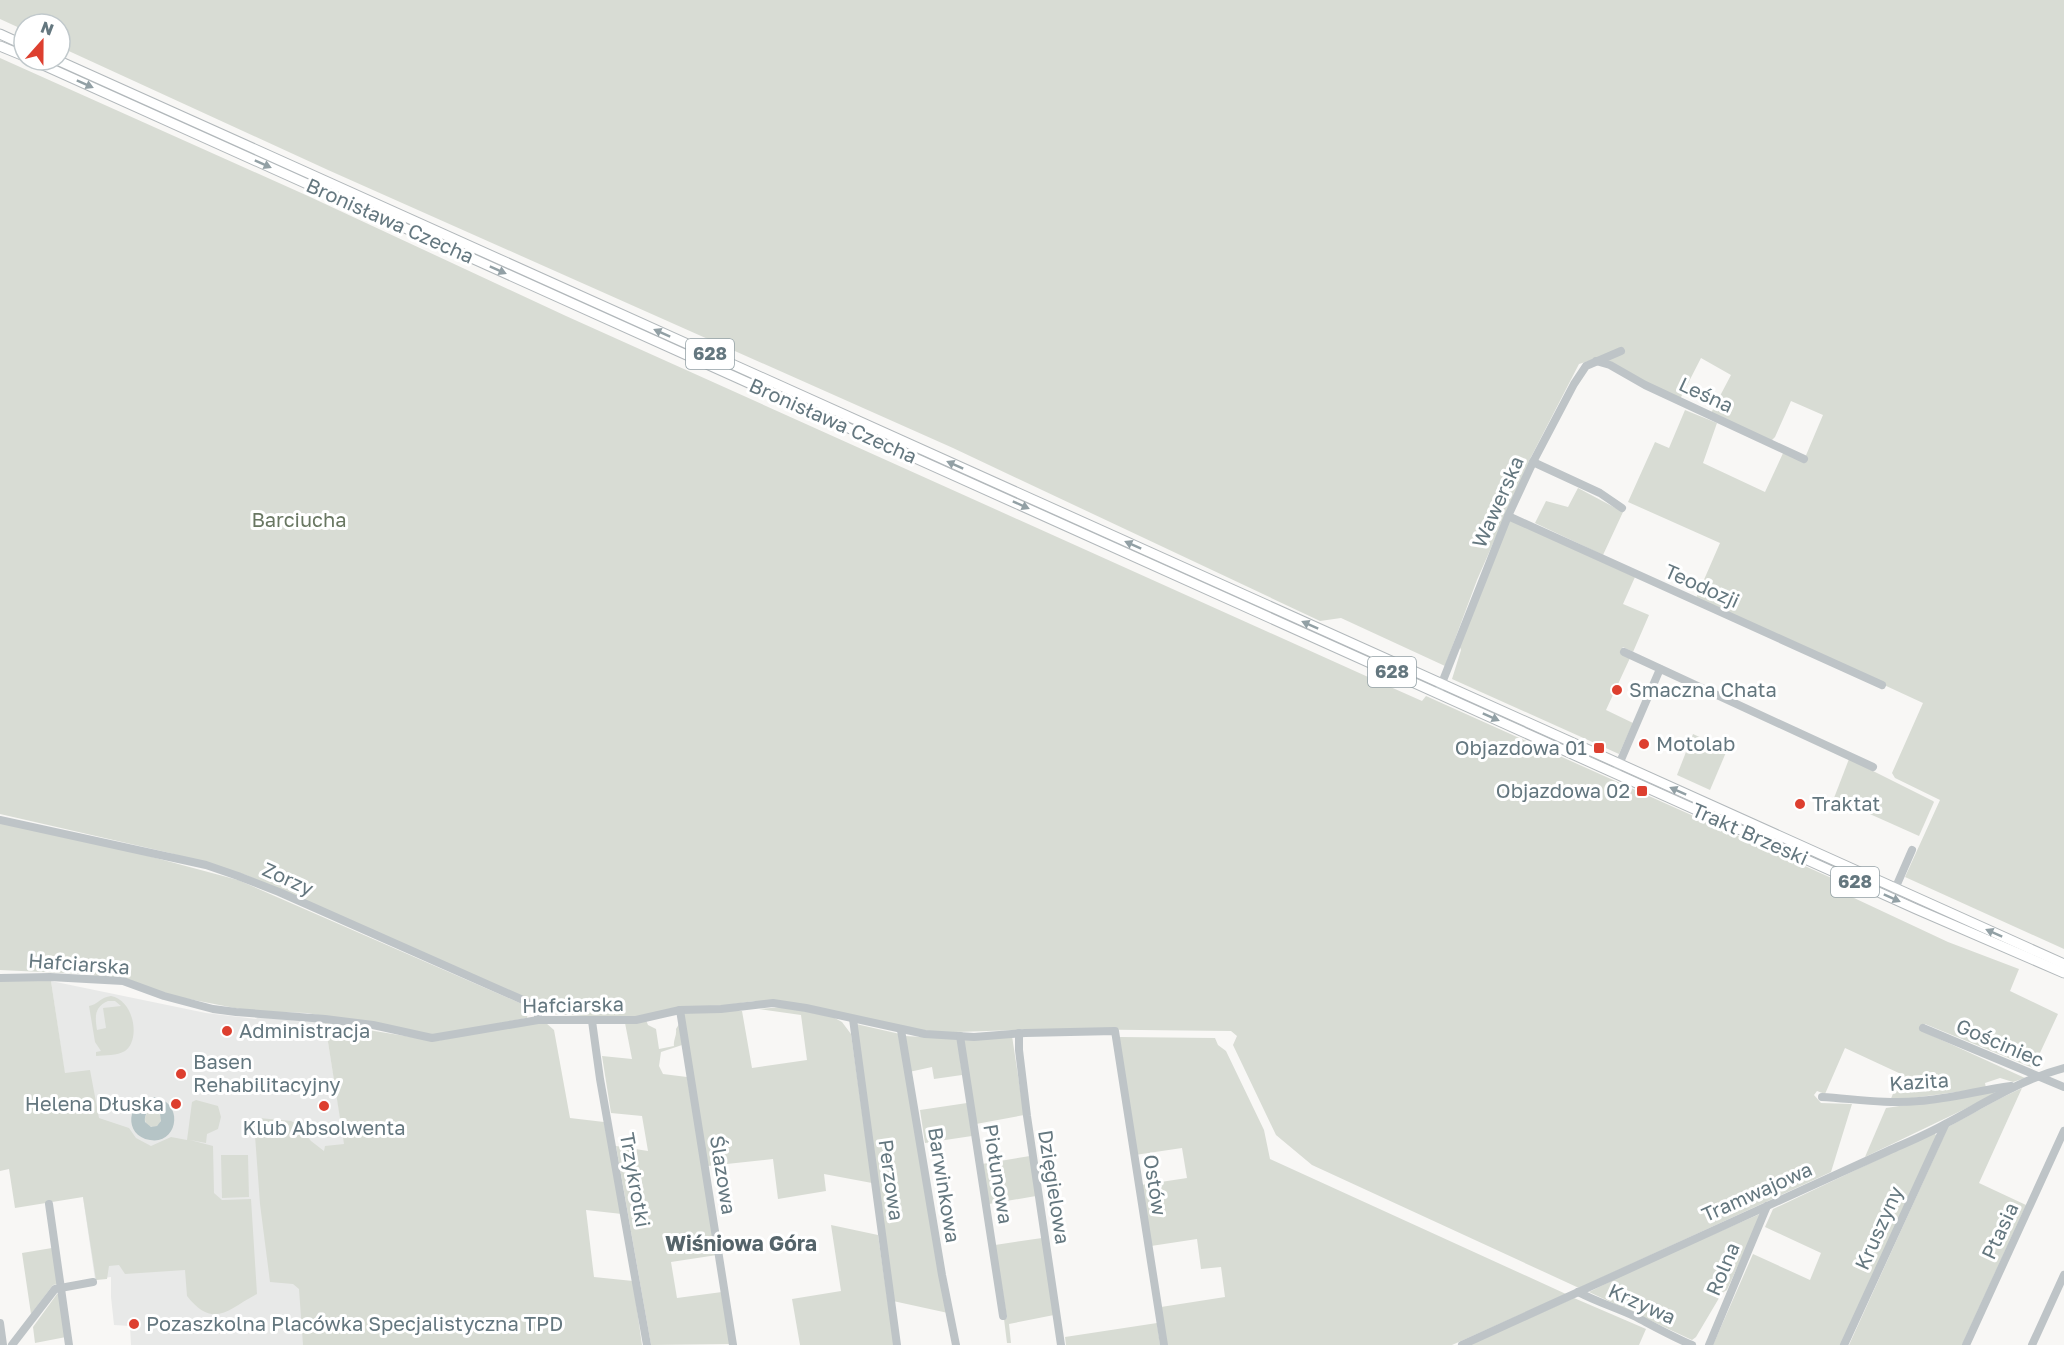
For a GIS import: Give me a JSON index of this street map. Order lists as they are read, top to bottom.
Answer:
{
  "streets": {
    "main road": ["Bronisława Czecha", "628", "Trakt Brzeski"],
    "street": [
      "Leśna",
      "Wawerska",
      "Teodozji",
      "Zorzy",
      "Hafciarska",
      "Gościniec",
      "Kazita",
      "Piołunowa",
      "Ślazowa",
      "Trzykrotki",
      "Perzowa",
      "Barwinkowa",
      "Ostów",
      "Dzięgielowa",
      "Tramwajowa",
      "Kruszyny",
      "Ptasia",
      "Rolna",
      "Krzywa"
    ]
  },
  "crossings": [
    ["Bronisława Czecha", "Wawerska"],
    ["Bronisława Czecha", "Trakt Brzeski"],
    ["Leśna", "Wawerska"],
    ["Wawerska", "Teodozji"],
    ["Wawerska", "Trakt Brzeski"],
    ["Zorzy", "Hafciarska"],
    ["Hafciarska", "Piołunowa"],
    ["Hafciarska", "Ślazowa"],
    ["Hafciarska", "Trzykrotki"],
    ["Hafciarska", "Perzowa"],
    ["Hafciarska", "Barwinkowa"],
    ["Hafciarska", "Ostów"],
    ["Hafciarska", "Dzięgielowa"],
    ["Gościniec", "Tramwajowa"],
    ["Kazita", "Tramwajowa"],
    ["Tramwajowa", "Kruszyny"],
    ["Tramwajowa", "Rolna"],
    ["Tramwajowa", "Krzywa"]
  ],
  "districts": ["Wiśniowa Góra"],
  "parks": ["Barciucha"],
  "places": {
    "other": [
      "Smaczna Chata",
      "Motolab",
      "Traktat",
      "Administracja",
      "Basen Rehabilitacyjny",
      "Helena Dłuska",
      "Klub Absolwenta",
      "Pozaszkolna Placówka Specjalistyczna TPD"
    ],
    "transit": ["Objazdowa 01", "Objazdowa 02"]
  },
  "north": "top"
}
